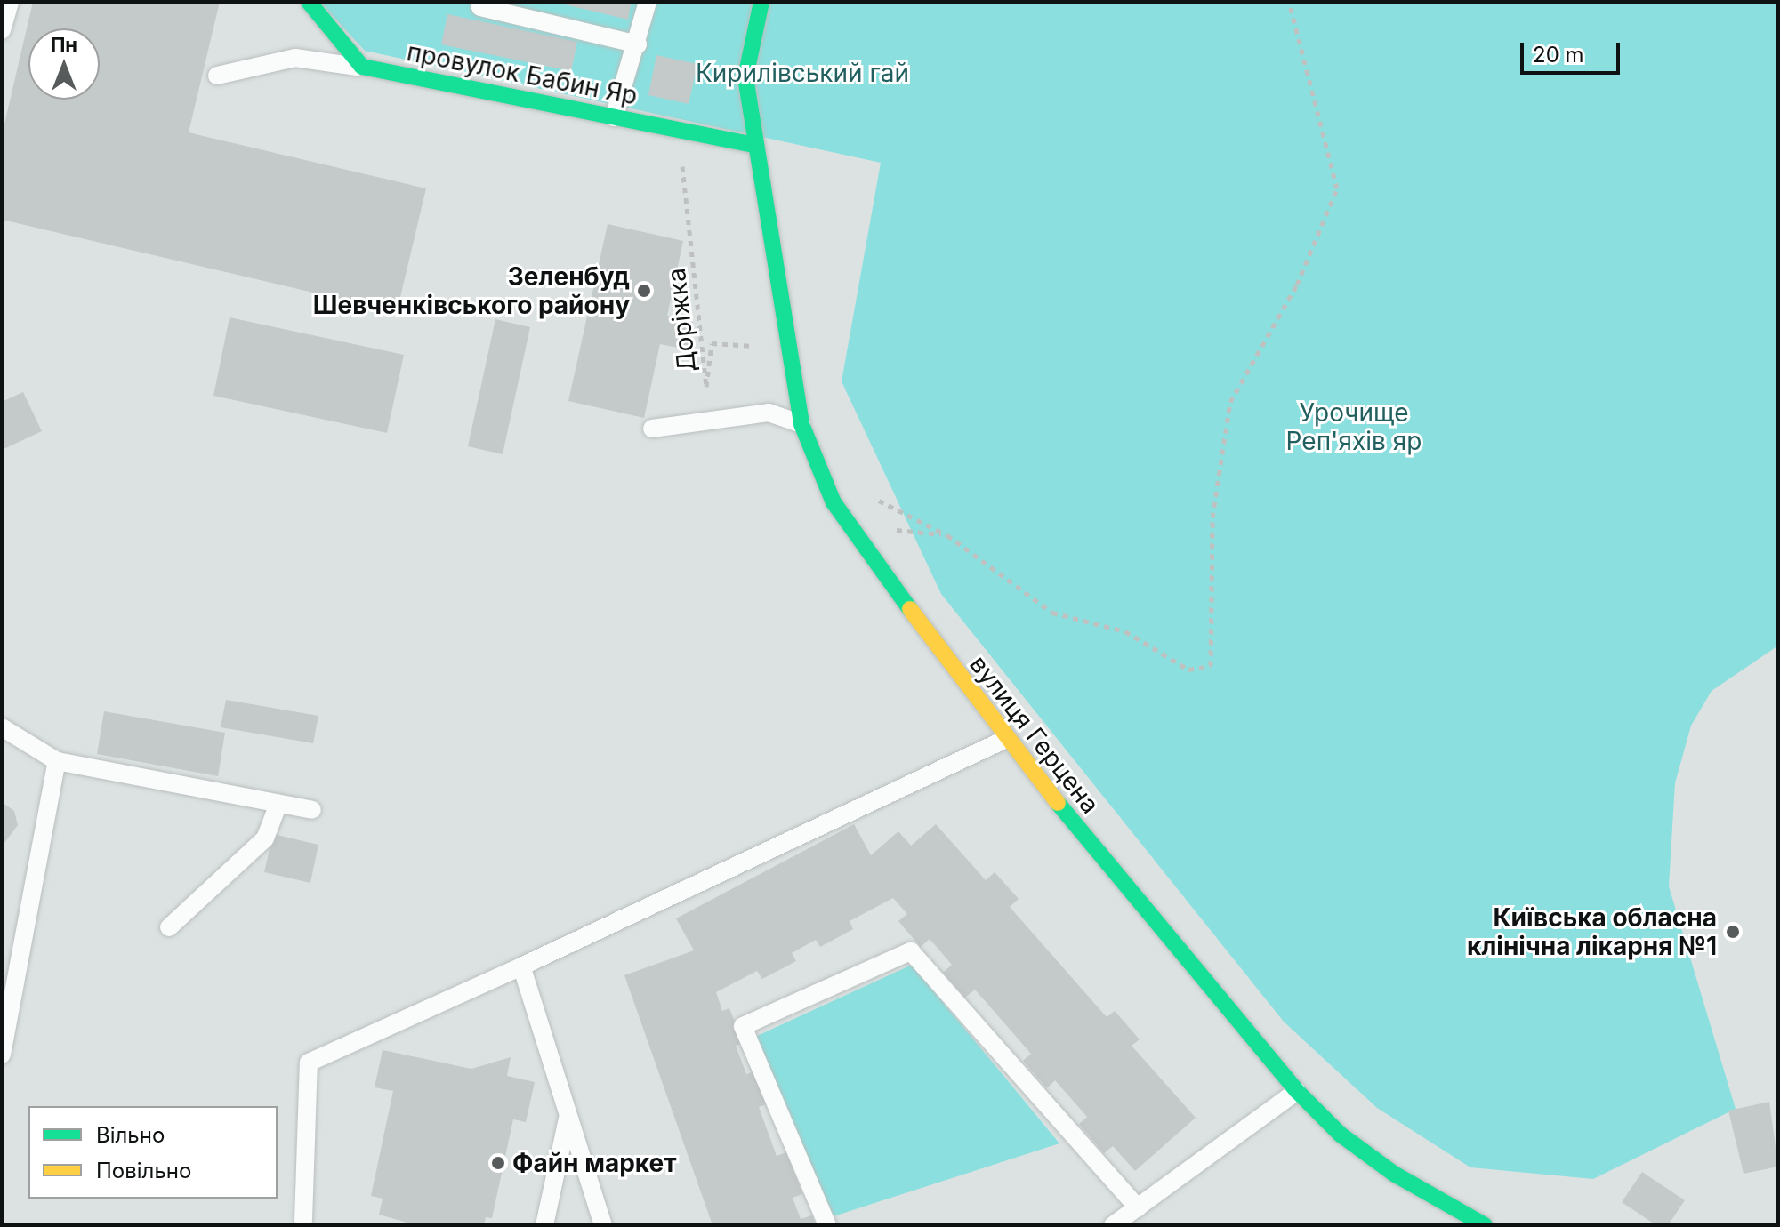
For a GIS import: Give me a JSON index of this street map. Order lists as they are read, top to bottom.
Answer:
{
  "streets": {
    "street": ["провулок Бабин Яр", "вулиця Герцена"],
    "path": ["Доріжка"]
  },
  "crossings": [
    ["провулок Бабин Яр", "Доріжка"],
    ["провулок Бабин Яр", "вулиця Герцена"],
    ["Доріжка", "вулиця Герцена"]
  ],
  "parks": ["Кирилівський гай", "Урочище Реп'яхів яр"],
  "places": ["Зеленбуд Шевченківського району", "Київська обласна клінічна лікарня №1", "Файн маркет"],
  "legend": ["Вільно", "Повільно"],
  "scale_bar": "20 m",
  "north": "top"
}
